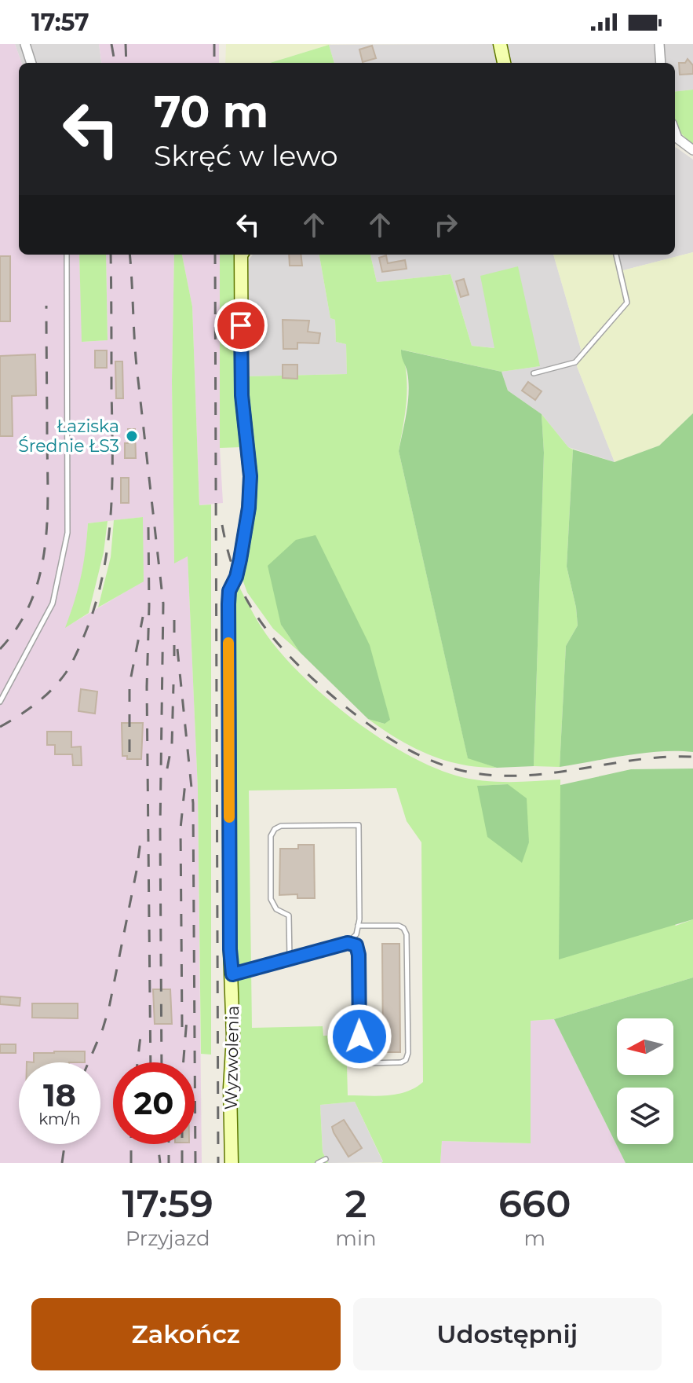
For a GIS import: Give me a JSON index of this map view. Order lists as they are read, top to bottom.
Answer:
{
  "streets": {
    "street": ["Wyzwolenia"]
  },
  "places": ["Łaziska Średnie ŁS3"],
  "north": "left",
  "page": {
    "status": "17:57",
    "turn": ["70 m", "Skręć w lewo"],
    "speed": "18 km/h",
    "limit": "20",
    "eta": [
      "17:59",
      "Przyjazd",
      "2",
      "min",
      "660",
      "m"
    ],
    "buttons": ["Zakończ", "Udostępnij"]
  }
}
